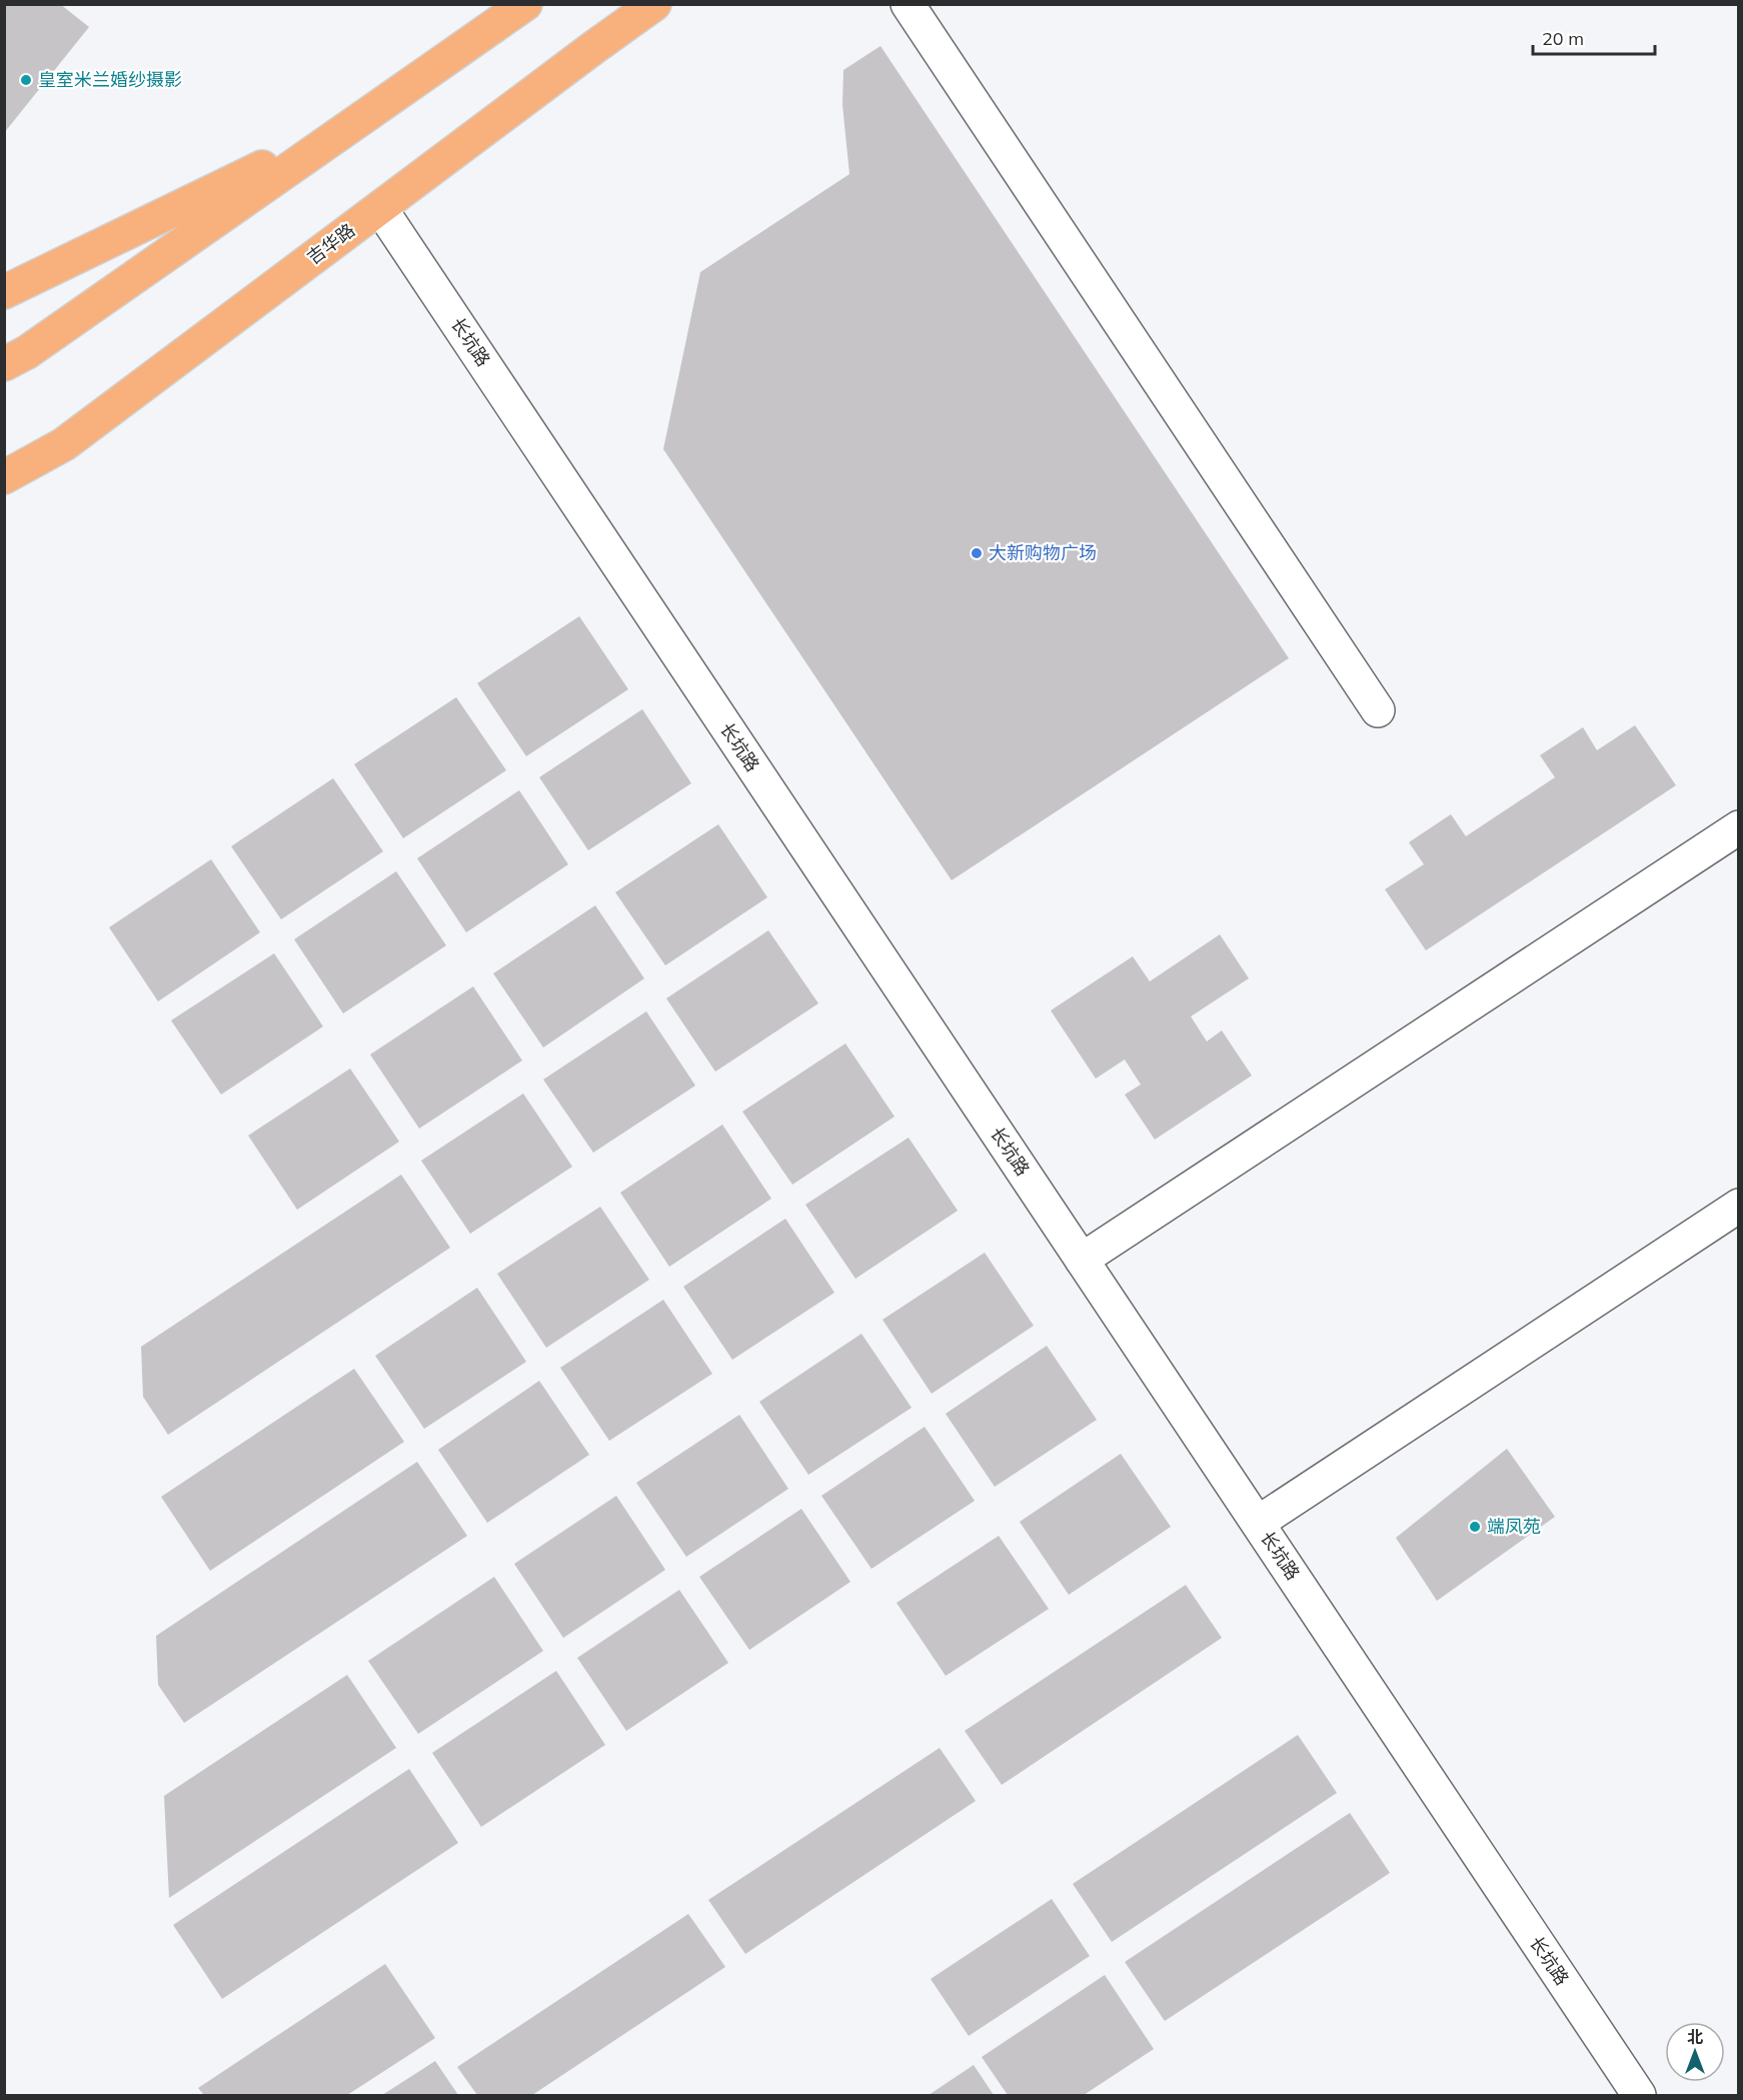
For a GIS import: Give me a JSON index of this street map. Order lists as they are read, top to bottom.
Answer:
{
  "streets": {
    "main road": ["吉华路"],
    "street": ["长坑路"]
  },
  "crossings": [
    ["吉华路", "长坑路"]
  ],
  "places": ["皇室米兰婚纱摄影", "大新购物广场", "端凤苑"],
  "scale_bar": "20 m",
  "north": "top"
}
